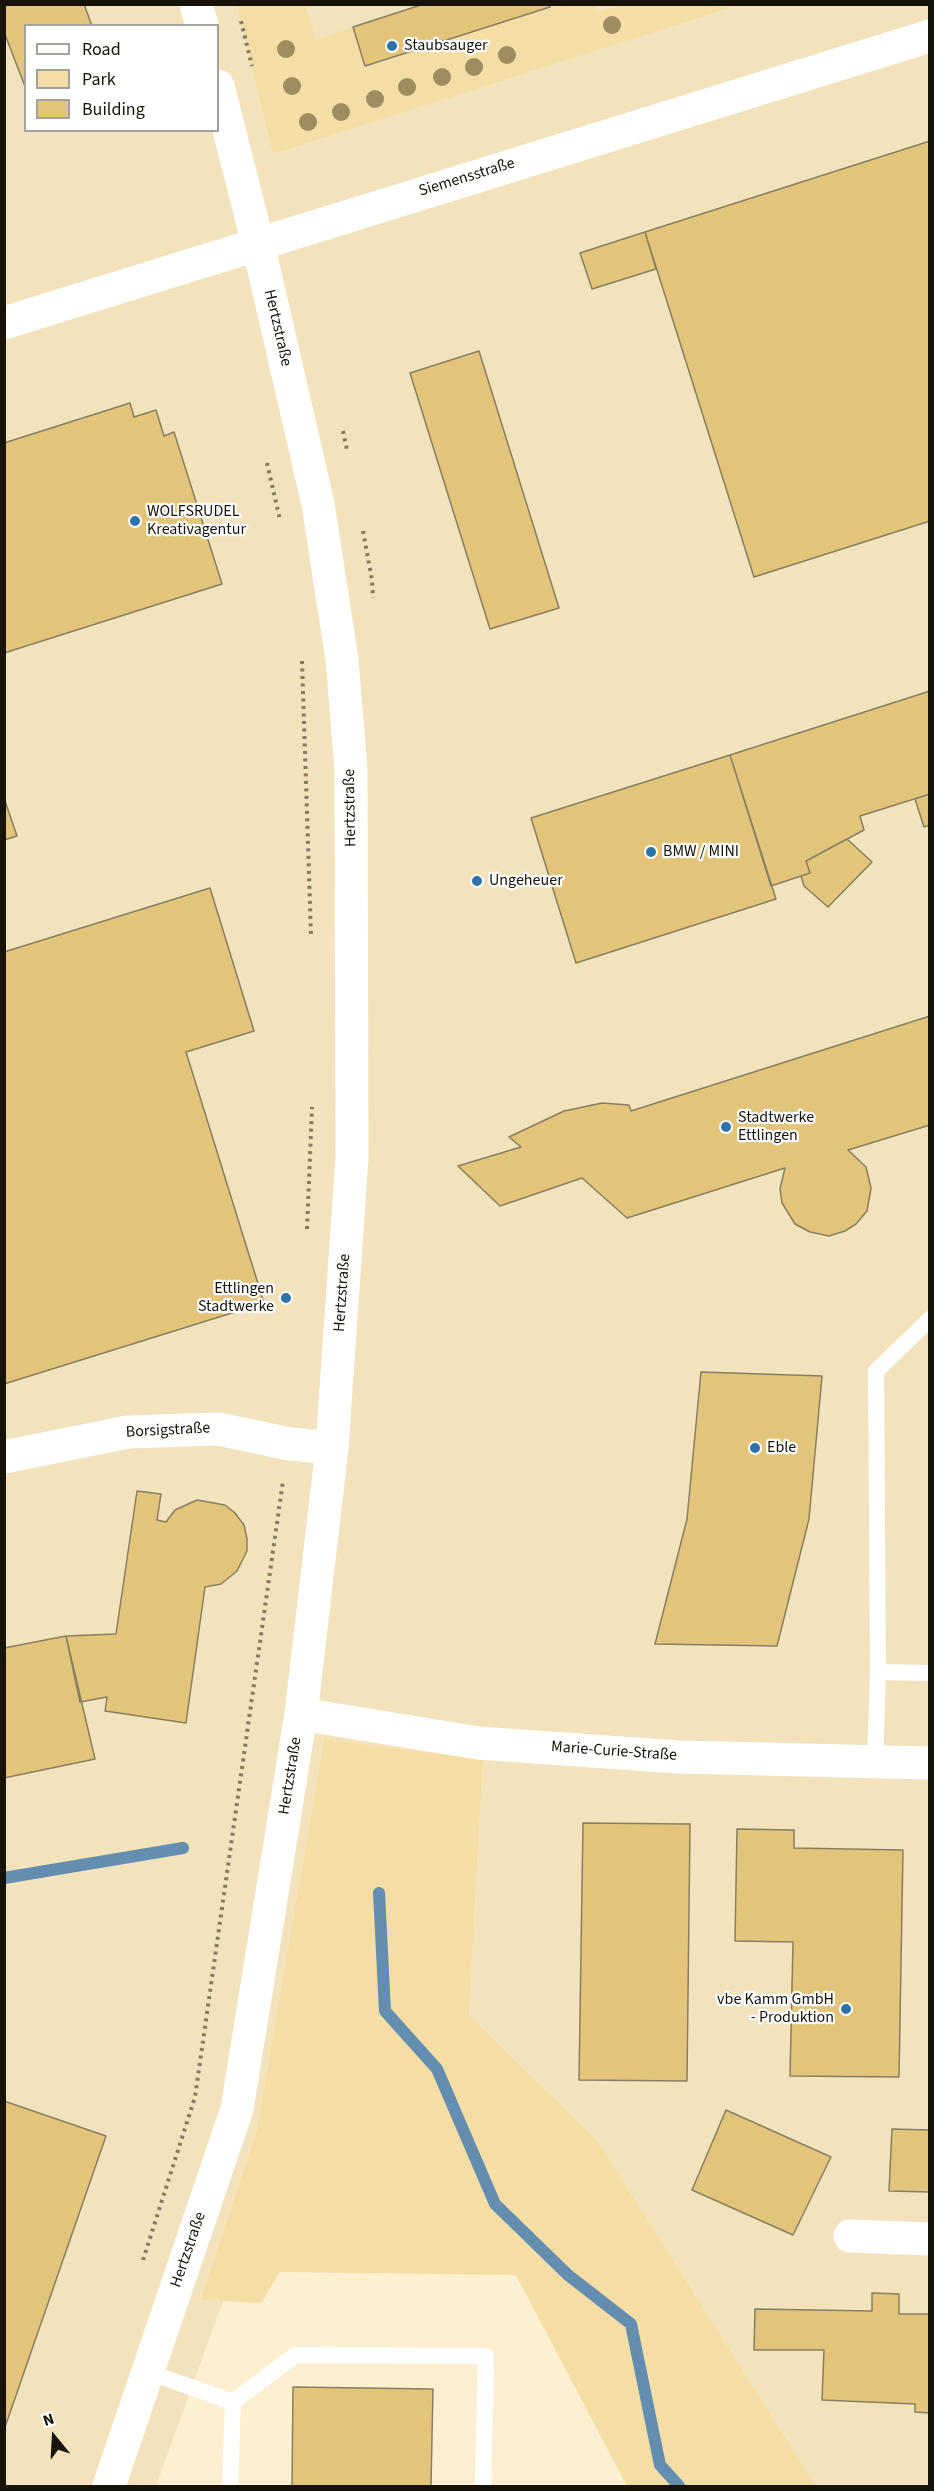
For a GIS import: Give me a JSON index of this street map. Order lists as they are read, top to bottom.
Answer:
{
  "streets": {
    "street": [
      "Siemensstraße",
      "Hertzstraße",
      "Borsigstraße",
      "Marie-Curie-Straße"
    ]
  },
  "crossings": [
    ["Siemensstraße", "Hertzstraße"],
    ["Hertzstraße", "Borsigstraße"],
    ["Hertzstraße", "Marie-Curie-Straße"]
  ],
  "places": [
    "Staubsauger",
    "WOLFSRUDEL Kreativagentur",
    "BMW / MINI",
    "Ungeheuer",
    "Stadtwerke Ettlingen",
    "Ettlingen Stadtwerke",
    "Eble",
    "vbe Kamm GmbH - Produktion"
  ],
  "legend": ["Road", "Park", "Building"],
  "north": "top"
}
